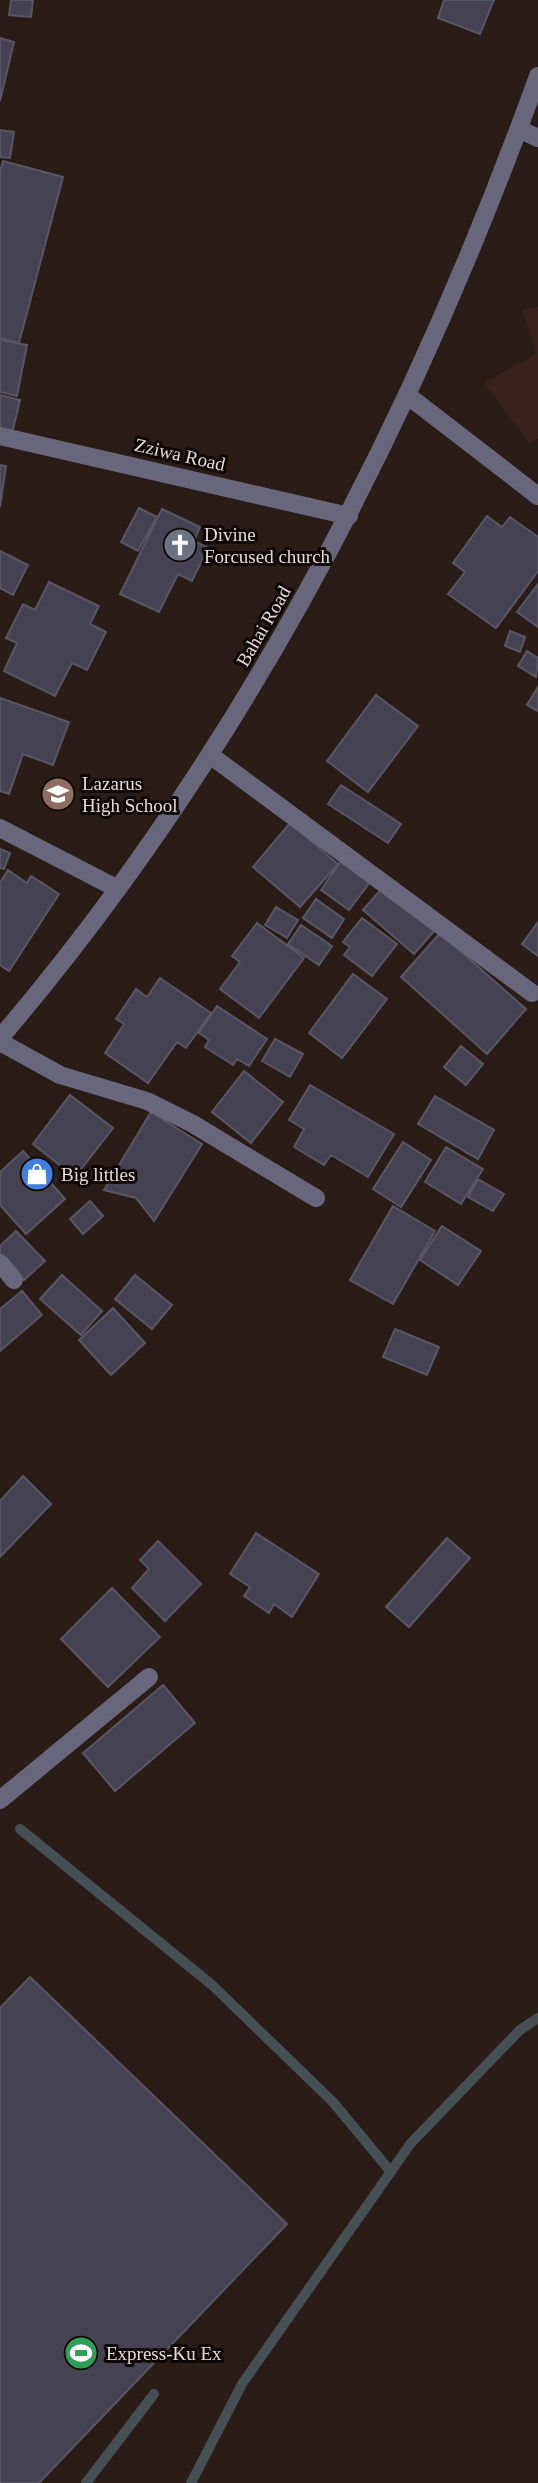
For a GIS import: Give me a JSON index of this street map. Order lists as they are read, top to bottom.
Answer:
{
  "streets": {
    "street": ["Zziwa Road", "Bahai Road"]
  },
  "crossings": [
    ["Zziwa Road", "Bahai Road"]
  ],
  "places": {
    "church": ["Divine Forcused church"],
    "school or university": ["Lazarus High School"],
    "shop": ["Big littles"],
    "sports": ["Express-Ku Ex"]
  }
}
